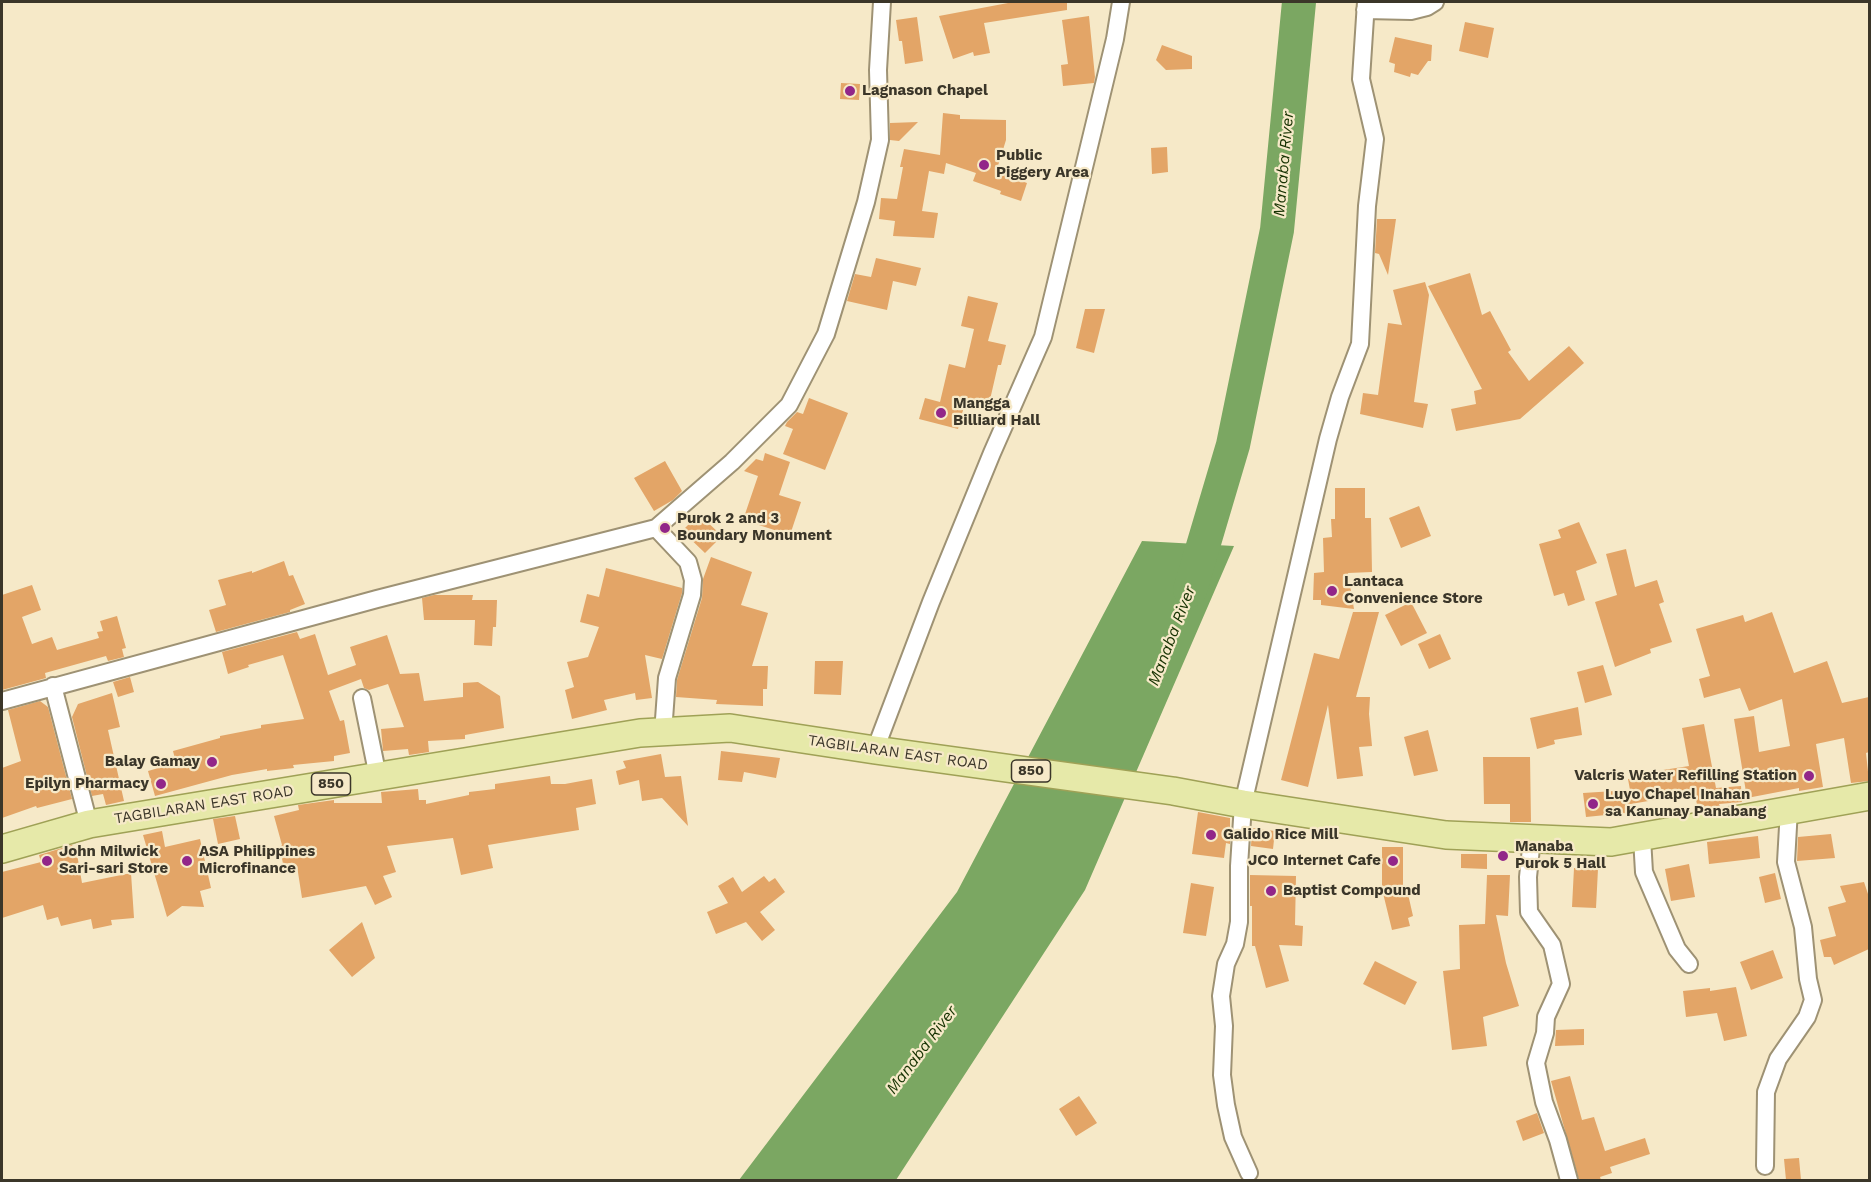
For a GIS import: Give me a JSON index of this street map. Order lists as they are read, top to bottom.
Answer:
{
  "streets": {
    "main road": ["TAGBILARAN EAST ROAD", "850"]
  },
  "water": ["Manaba River"],
  "places": [
    "Lagnason Chapel",
    "Public Piggery Area",
    "Mangga Billiard Hall",
    "Purok 2 and 3 Boundary Monument",
    "Lantaca Convenience Store",
    "Balay Gamay",
    "Valcris Water Refilling Station",
    "Epilyn Pharmacy",
    "Luyo Chapel Inahan sa Kanunay Panabang",
    "Galido Rice Mill",
    "Manaba Purok 5 Hall",
    "John Milwick Sari-sari Store",
    "ASA Philippines Microfinance",
    "JCO Internet Cafe",
    "Baptist Compound"
  ]
}
